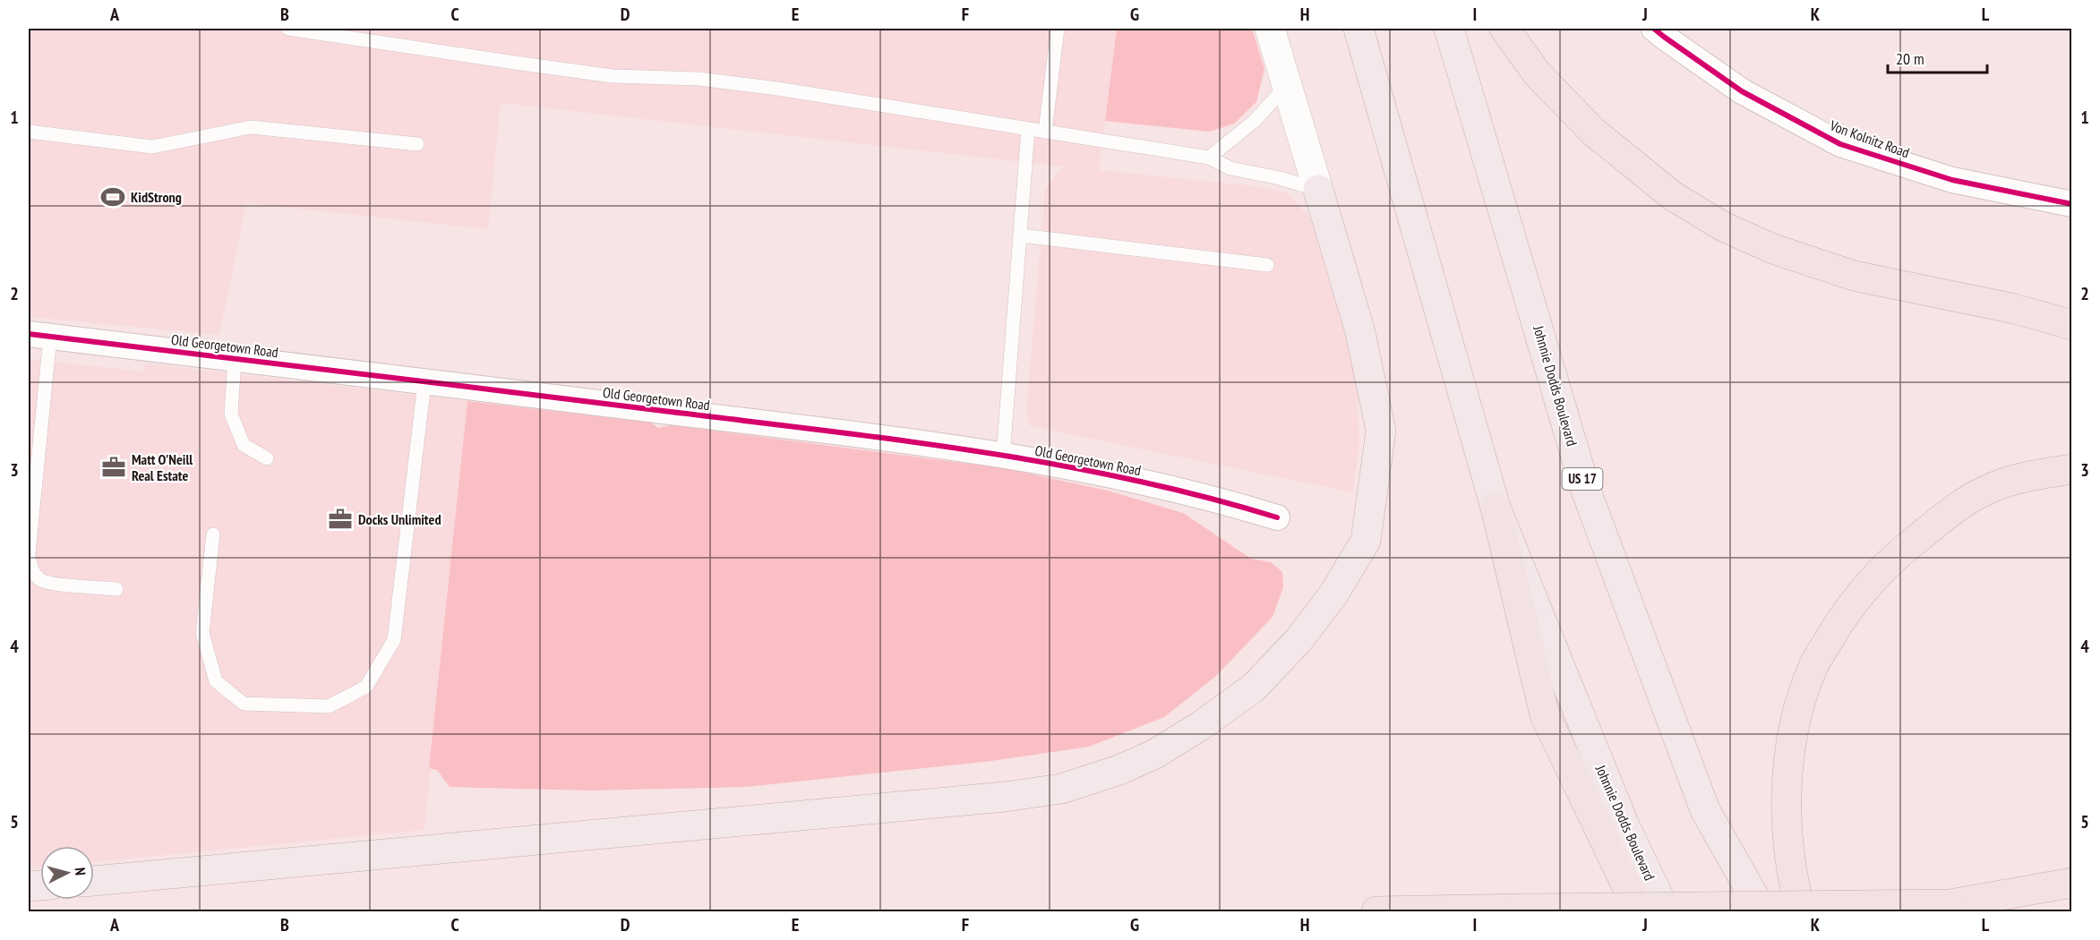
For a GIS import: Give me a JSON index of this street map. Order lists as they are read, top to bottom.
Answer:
{
  "streets": {
    "highway": ["Johnnie Dodds Boulevard", "US 17"],
    "street": ["Von Kolnitz Road", "Old Georgetown Road"]
  },
  "places": {
    "sports": ["KidStrong"],
    "office": ["Matt O'Neill Real Estate", "Docks Unlimited"]
  },
  "scale_bar": "20 m",
  "north": "right",
  "grid": {
    "columns": [
      "A",
      "B",
      "C",
      "D",
      "E",
      "F",
      "G",
      "H",
      "I",
      "J",
      "K",
      "L"
    ],
    "rows": [
      "1",
      "2",
      "3",
      "4",
      "5"
    ]
  }
}
